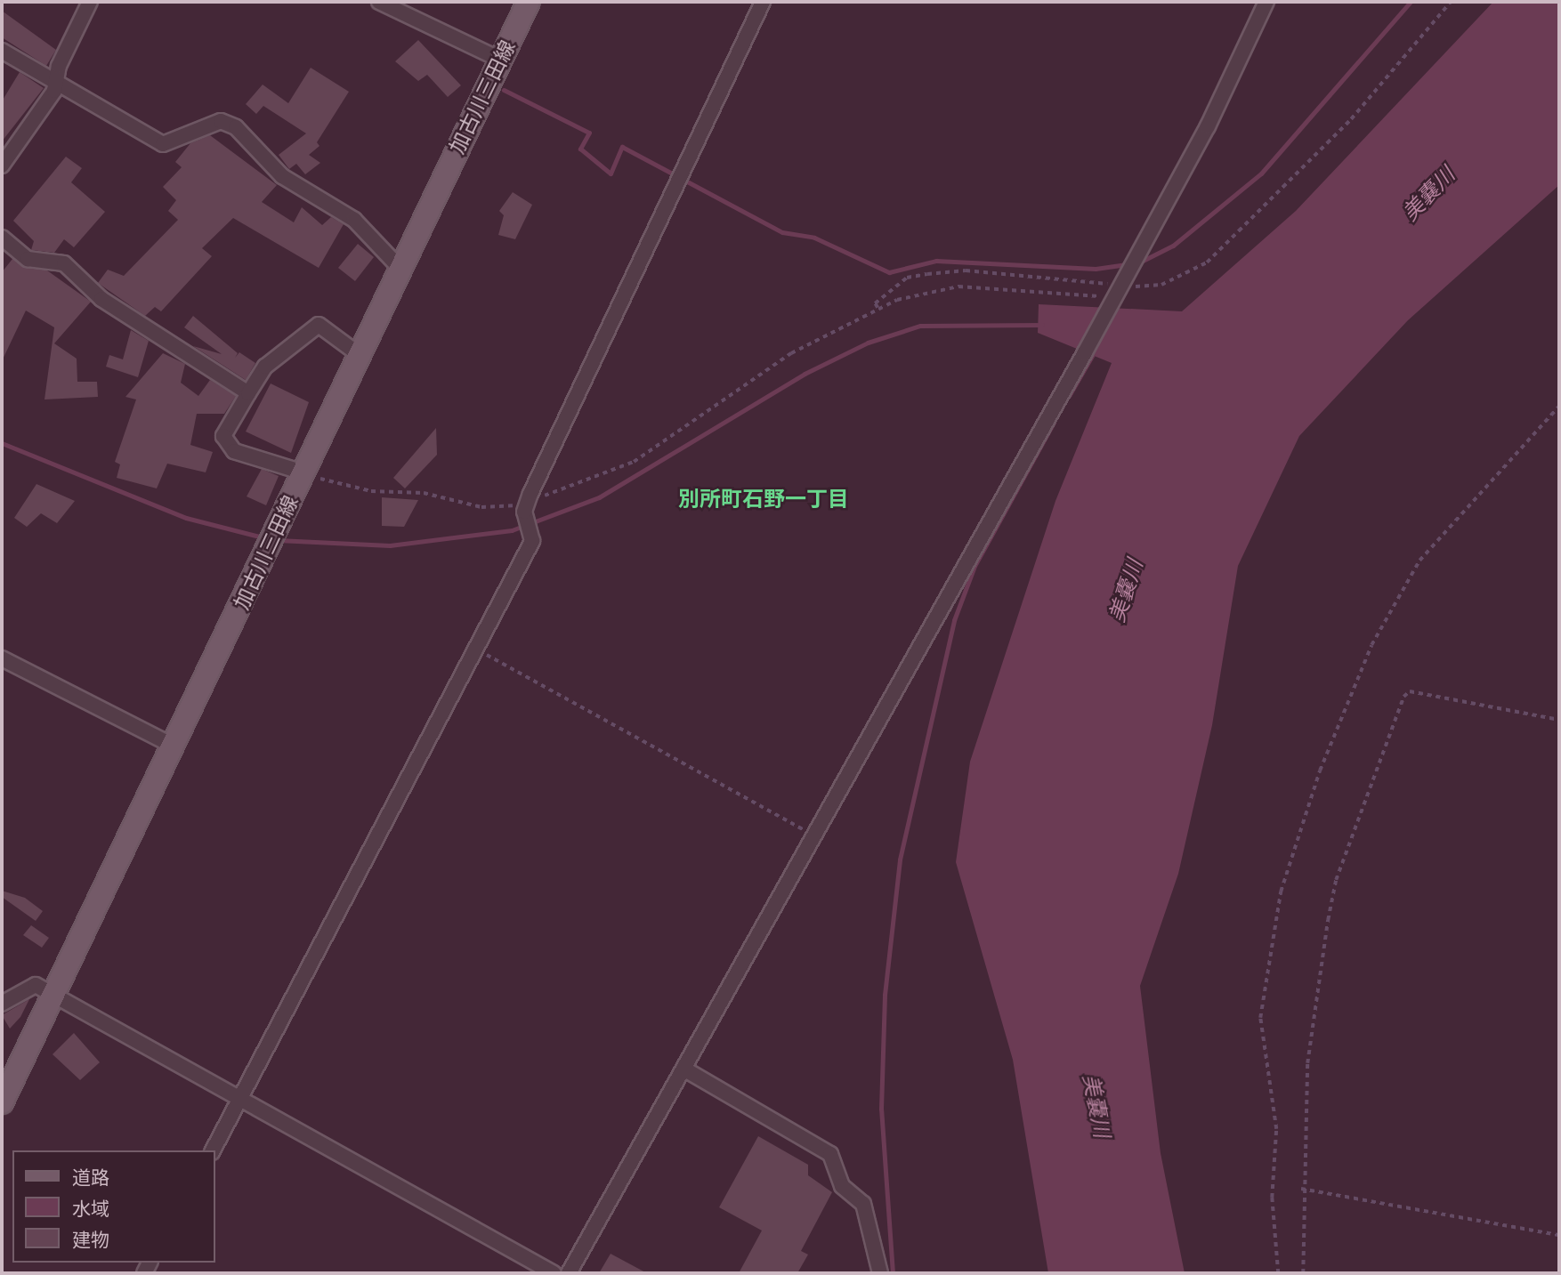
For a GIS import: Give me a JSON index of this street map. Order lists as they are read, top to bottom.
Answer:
{
  "streets": {
    "main road": ["加古川三田線"]
  },
  "districts": ["別所町石野一丁目"],
  "water": ["美嚢川"],
  "legend": ["道路", "水域", "建物"]
}
